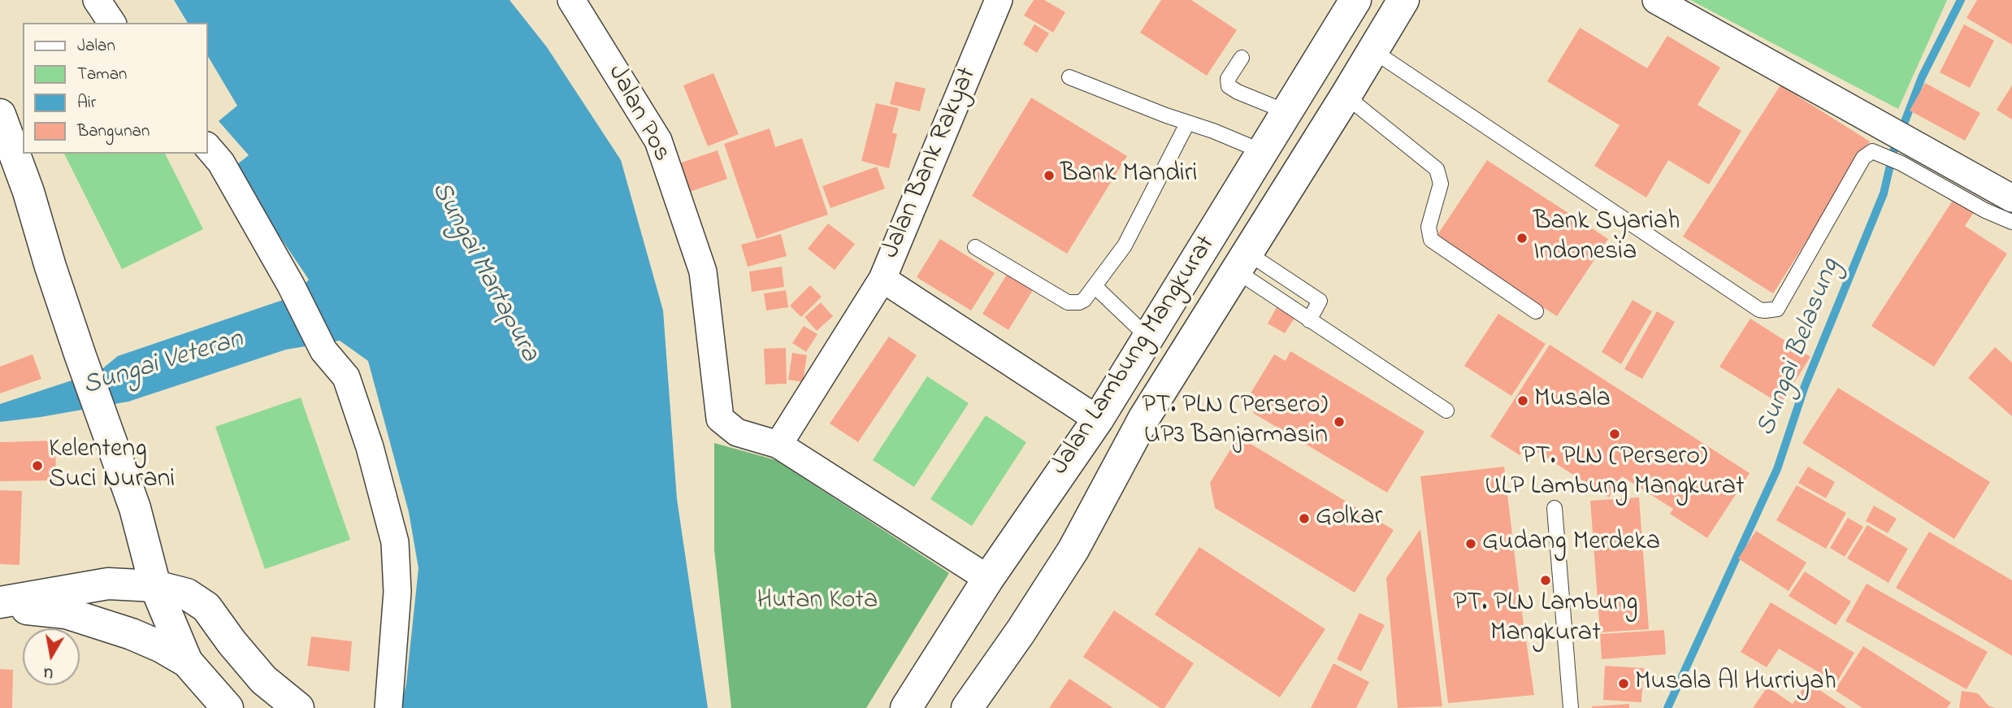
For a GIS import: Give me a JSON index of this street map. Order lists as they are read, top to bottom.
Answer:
{
  "streets": {
    "main road": ["Jalan Lambung Mangkurat"],
    "street": ["Jalan Pos", "Jalan Bank Rakyat"]
  },
  "crossings": [
    ["Jalan Pos", "Jalan Lambung Mangkurat"],
    ["Jalan Bank Rakyat", "Jalan Lambung Mangkurat"]
  ],
  "water": ["Sungai Martapura", "Sungai Belasung", "Sungai Veteran"],
  "parks": ["Hutan Kota"],
  "places": [
    "Bank Mandiri",
    "Bank Syariah Indonesia",
    "Musala",
    "PT. PLN (Persero) UP3 Banjarmasin",
    "PT. PLN (Persero) ULP Lambung Mangkurat",
    "Kelenteng Suci Nurani",
    "Golkar",
    "Gudang Merdeka",
    "PT. PLN Lambung Mangkurat",
    "Musala Al Hurriyah"
  ],
  "legend": [
    "Jalan",
    "Taman",
    "Air",
    "Bangunan"
  ],
  "north": "bottom"
}
